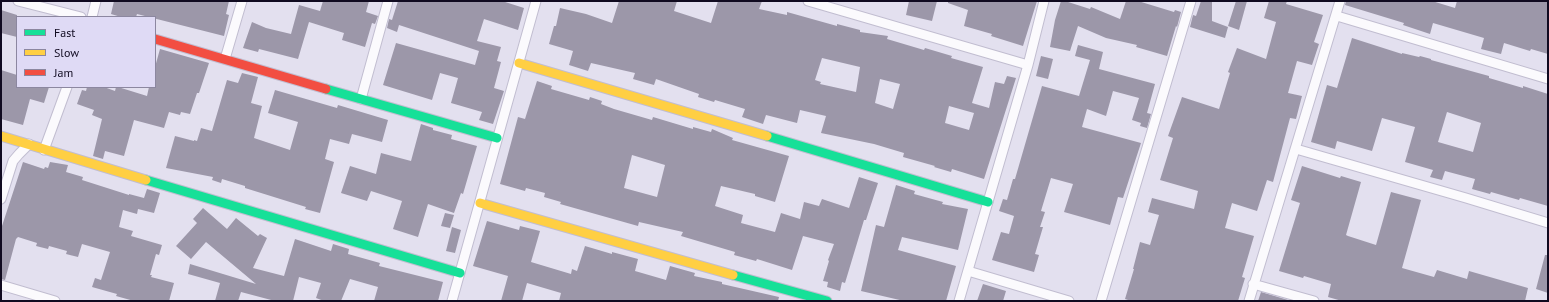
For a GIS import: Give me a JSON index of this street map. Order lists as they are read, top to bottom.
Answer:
{
  "legend": ["Fast", "Slow", "Jam"]
}
